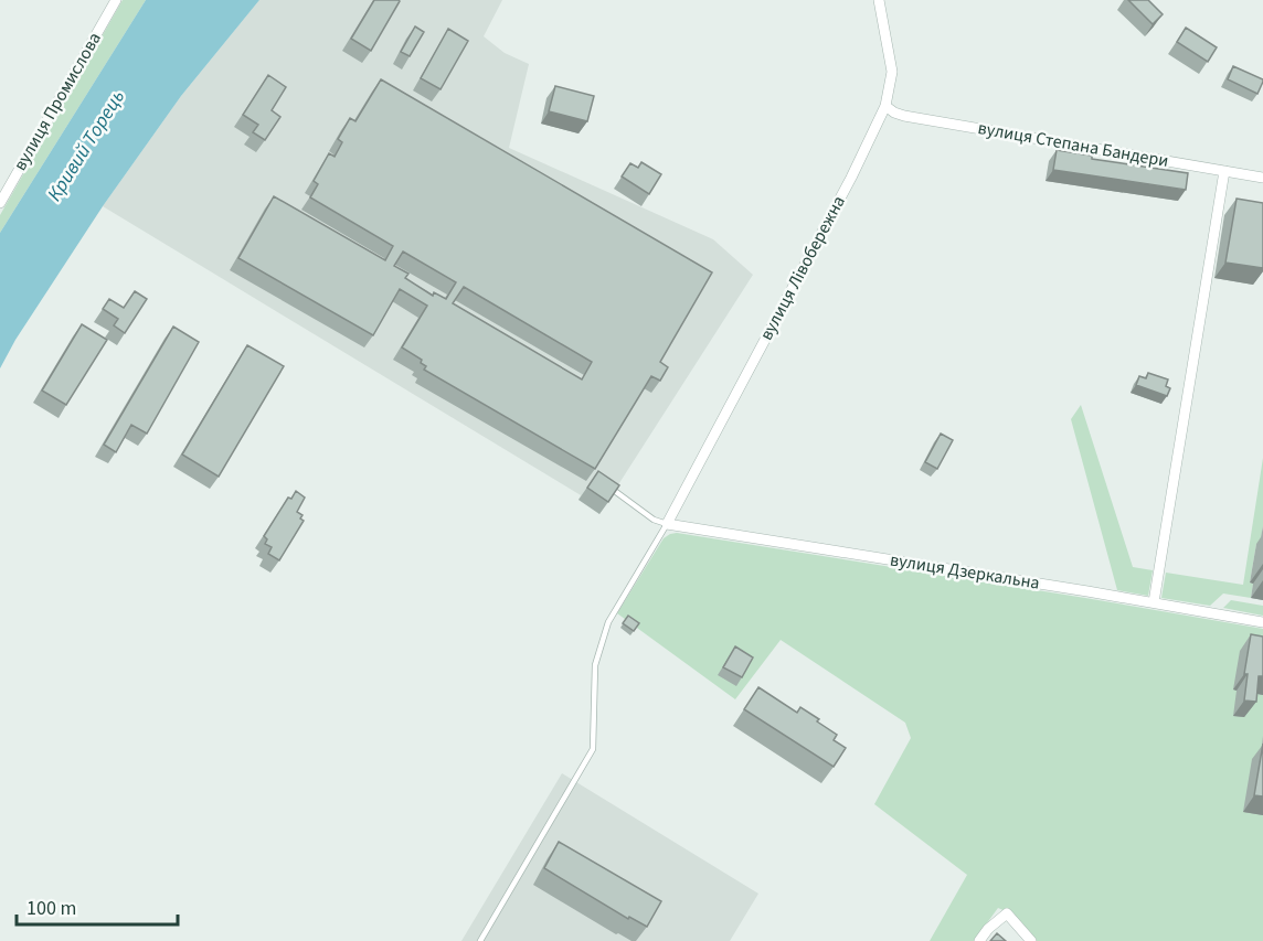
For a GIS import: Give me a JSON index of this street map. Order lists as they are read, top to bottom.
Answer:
{
  "streets": {
    "street": [
      "вулиця Промислова",
      "вулиця Степана Бандери",
      "вулиця Лівобережна",
      "вулиця Дзеркальна"
    ]
  },
  "crossings": [
    ["вулиця Степана Бандери", "вулиця Лівобережна"],
    ["вулиця Лівобережна", "вулиця Дзеркальна"]
  ],
  "water": ["Кривий Торець"],
  "scale_bar": "100 m"
}
